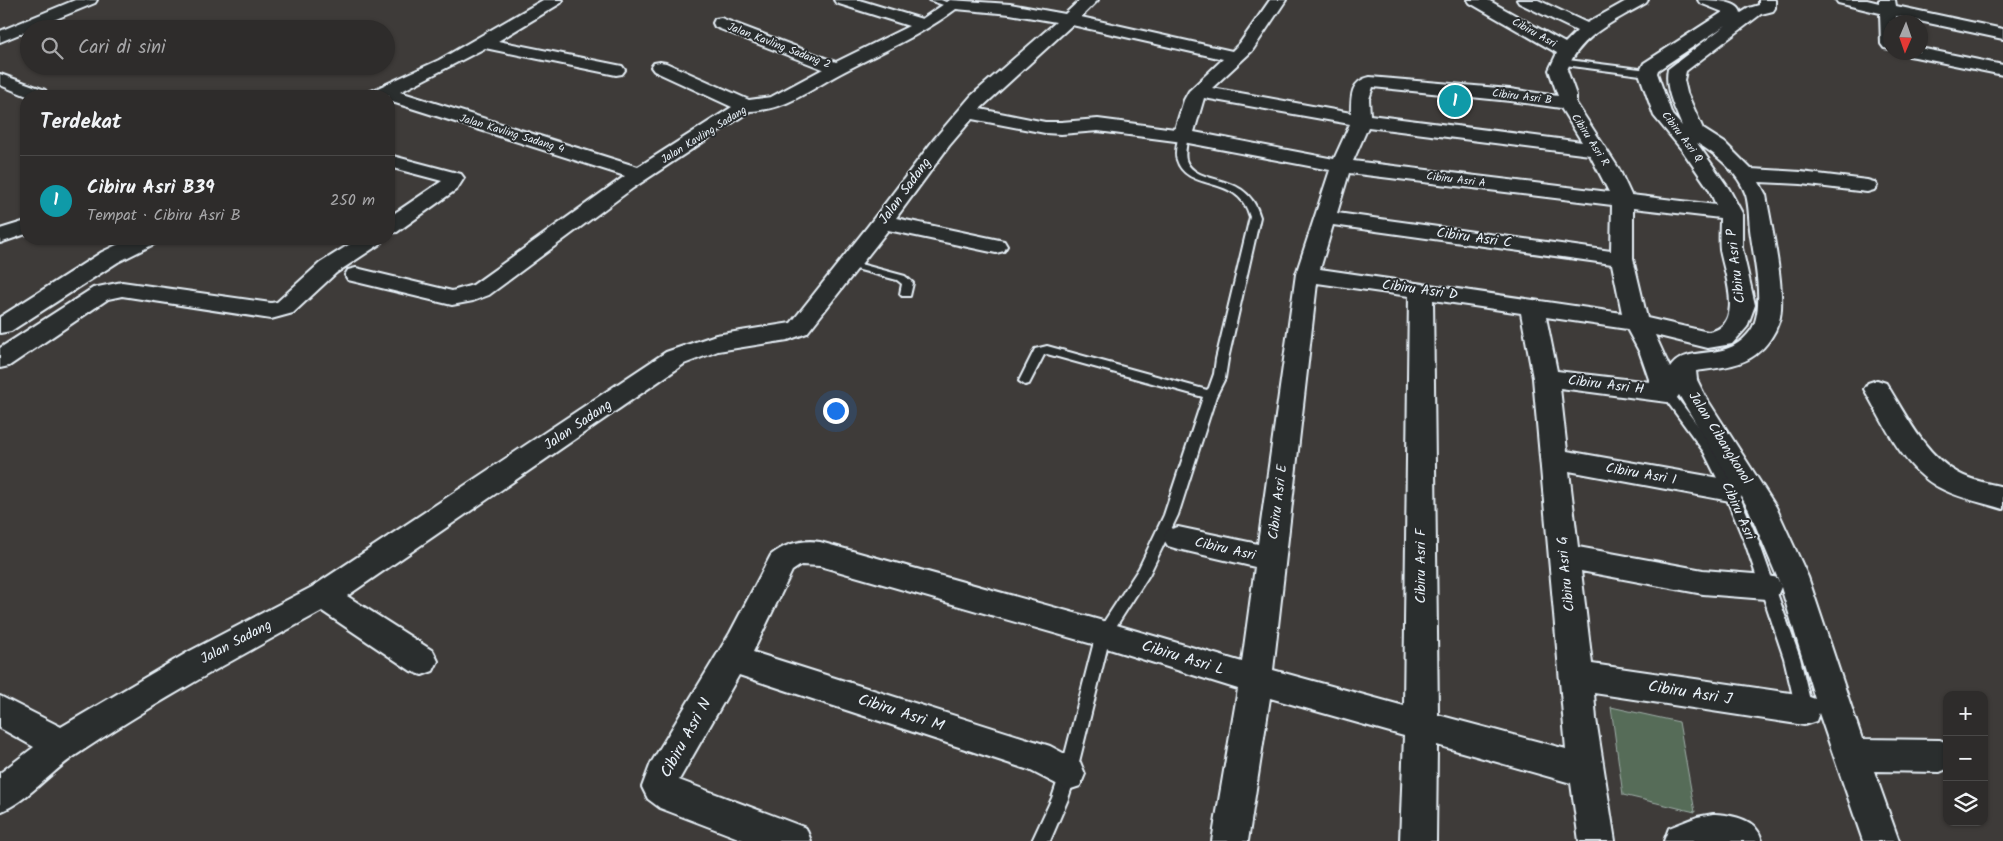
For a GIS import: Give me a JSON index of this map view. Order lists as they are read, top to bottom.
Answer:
{
  "streets": {
    "street": [
      "Cibiru Asri",
      "Jalan Kavling Sadang 2",
      "Cibiru Asri B",
      "Jalan Kavling Sadang 4",
      "Jalan Kavling Sadang",
      "Cibiru Asri Q",
      "Cibiru Asri R",
      "Cibiru Asri A",
      "Jalan Sadang",
      "Cibiru Asri C",
      "Cibiru Asri P",
      "Cibiru Asri D",
      "Cibiru Asri H",
      "Jalan Cibangkonol",
      "Cibiru Asri I",
      "Cibiru Asri E",
      "Cibiru Asri F",
      "Cibiru Asri G",
      "Cibiru Asri L",
      "Cibiru Asri J",
      "Cibiru Asri M",
      "Cibiru Asri N"
    ]
  },
  "crossings": [
    ["Cibiru Asri", "Cibiru Asri Q"],
    ["Cibiru Asri", "Cibiru Asri R"],
    ["Cibiru Asri", "Cibiru Asri D"],
    ["Cibiru Asri", "Cibiru Asri H"],
    ["Cibiru Asri", "Cibiru Asri I"],
    ["Cibiru Asri", "Cibiru Asri E"],
    ["Cibiru Asri", "Cibiru Asri J"],
    ["Jalan Kavling Sadang 2", "Jalan Kavling Sadang"],
    ["Cibiru Asri B", "Cibiru Asri R"],
    ["Cibiru Asri B", "Cibiru Asri A"],
    ["Cibiru Asri B", "Cibiru Asri E"],
    ["Jalan Kavling Sadang 4", "Jalan Kavling Sadang"],
    ["Jalan Kavling Sadang", "Jalan Sadang"],
    ["Cibiru Asri Q", "Cibiru Asri A"],
    ["Cibiru Asri Q", "Cibiru Asri P"],
    ["Cibiru Asri R", "Cibiru Asri A"],
    ["Cibiru Asri A", "Jalan Sadang"],
    ["Cibiru Asri A", "Cibiru Asri P"],
    ["Cibiru Asri A", "Cibiru Asri E"],
    ["Cibiru Asri C", "Cibiru Asri E"],
    ["Cibiru Asri D", "Cibiru Asri E"],
    ["Cibiru Asri D", "Cibiru Asri F"],
    ["Cibiru Asri D", "Cibiru Asri G"],
    ["Cibiru Asri H", "Cibiru Asri G"],
    ["Cibiru Asri I", "Cibiru Asri G"],
    ["Cibiru Asri E", "Cibiru Asri L"],
    ["Cibiru Asri F", "Cibiru Asri L"],
    ["Cibiru Asri G", "Cibiru Asri L"],
    ["Cibiru Asri G", "Cibiru Asri J"],
    ["Cibiru Asri L", "Cibiru Asri N"],
    ["Cibiru Asri M", "Cibiru Asri N"]
  ],
  "north": "bottom",
  "page": {
    "search": "Cari di sini",
    "pins": "1",
    "heading": "Terdekat",
    "list": [
      {
        "mark": "1",
        "name": "Cibiru Asri B39",
        "note": "Tempat · Cibiru Asri B",
        "value": "250 m"
      }
    ],
    "map_buttons": ["+", "−"]
  }
}
